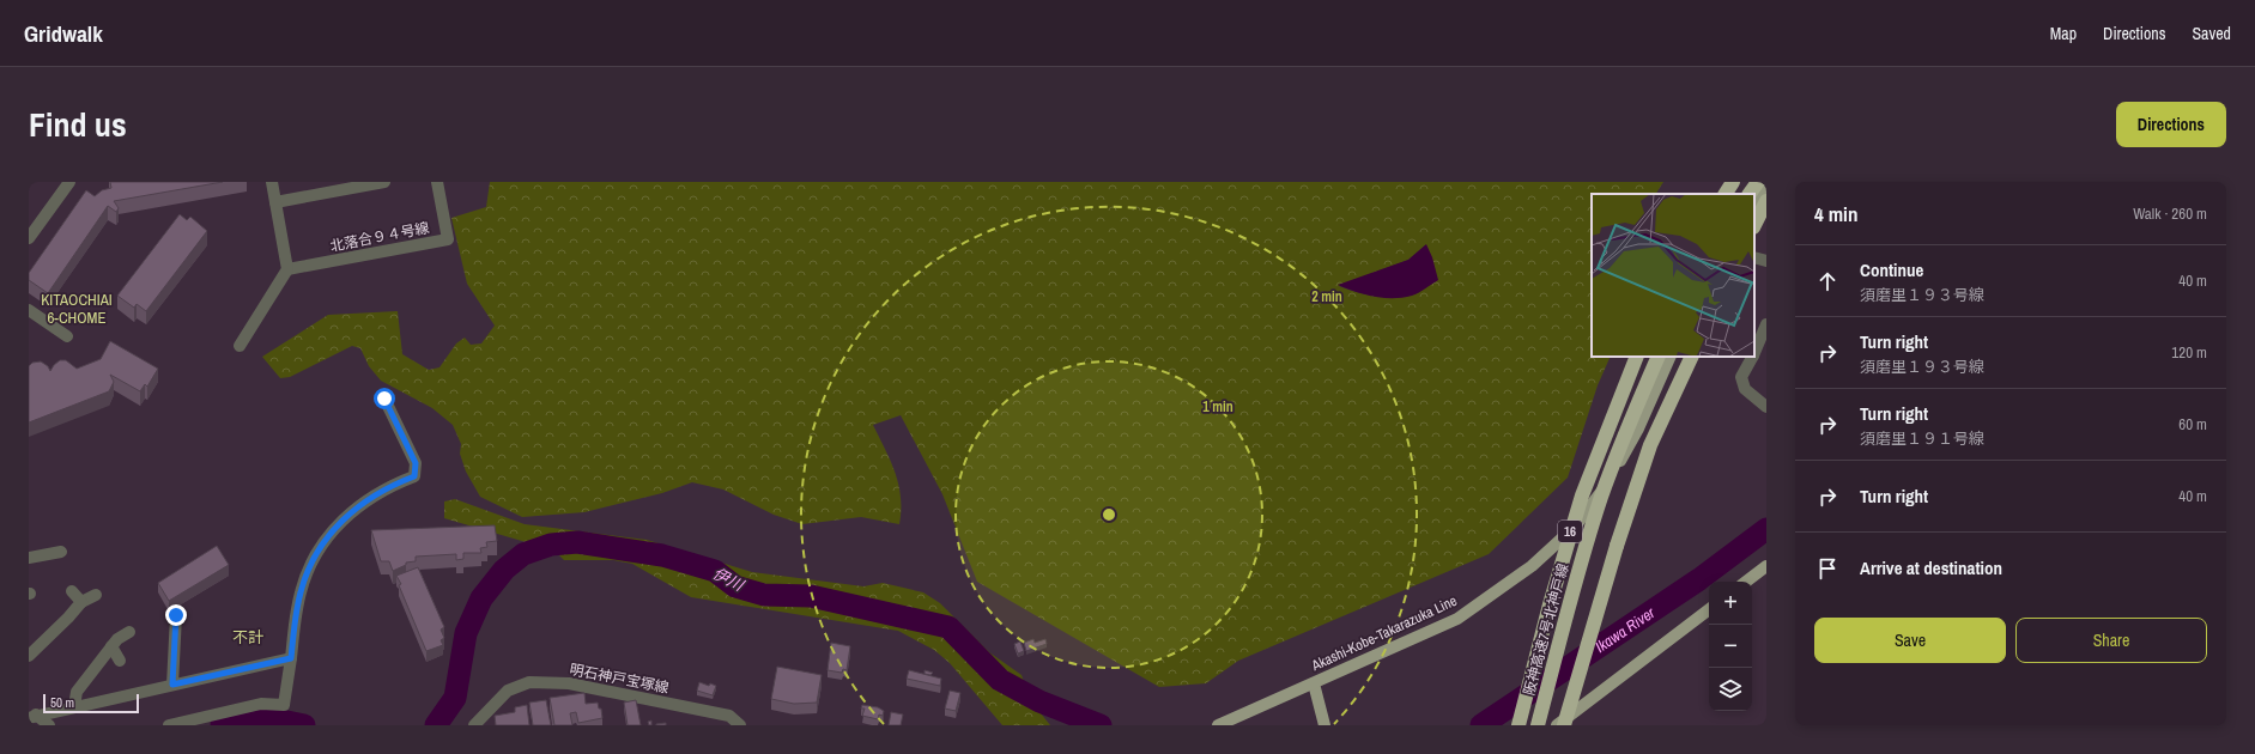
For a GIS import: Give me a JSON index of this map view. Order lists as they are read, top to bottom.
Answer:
{
  "streets": {
    "highway": ["阪神高速7号北神戸線"],
    "main road": ["16", "Akashi-Kobe-Takarazuka Line"],
    "street": ["北落合９４号線", "明石神戸宝塚線"]
  },
  "districts": ["KITAOCHIAI 6-CHOME", "不計"],
  "water": ["伊川", "Ikawa River"],
  "scale_bar": "50 m",
  "page": {
    "header": "Gridwalk",
    "nav": ["Map", "Directions", "Saved"],
    "title": "Find us",
    "buttons": [
      "Directions",
      ["Save", "Share"]
    ],
    "heading": ["4 min", "Walk · 260 m"],
    "list": [
      ["Continue", "須磨里１９３号線", "40 m"],
      ["Turn right", "須磨里１９３号線", "120 m"],
      ["Turn right", "須磨里１９１号線", "60 m"],
      ["Turn right", "40 m"],
      "Arrive at destination"
    ],
    "map_buttons": ["+", "−"],
    "scale": "50 m"
  },
  "rings": ["2 min", "1 min"]
}
